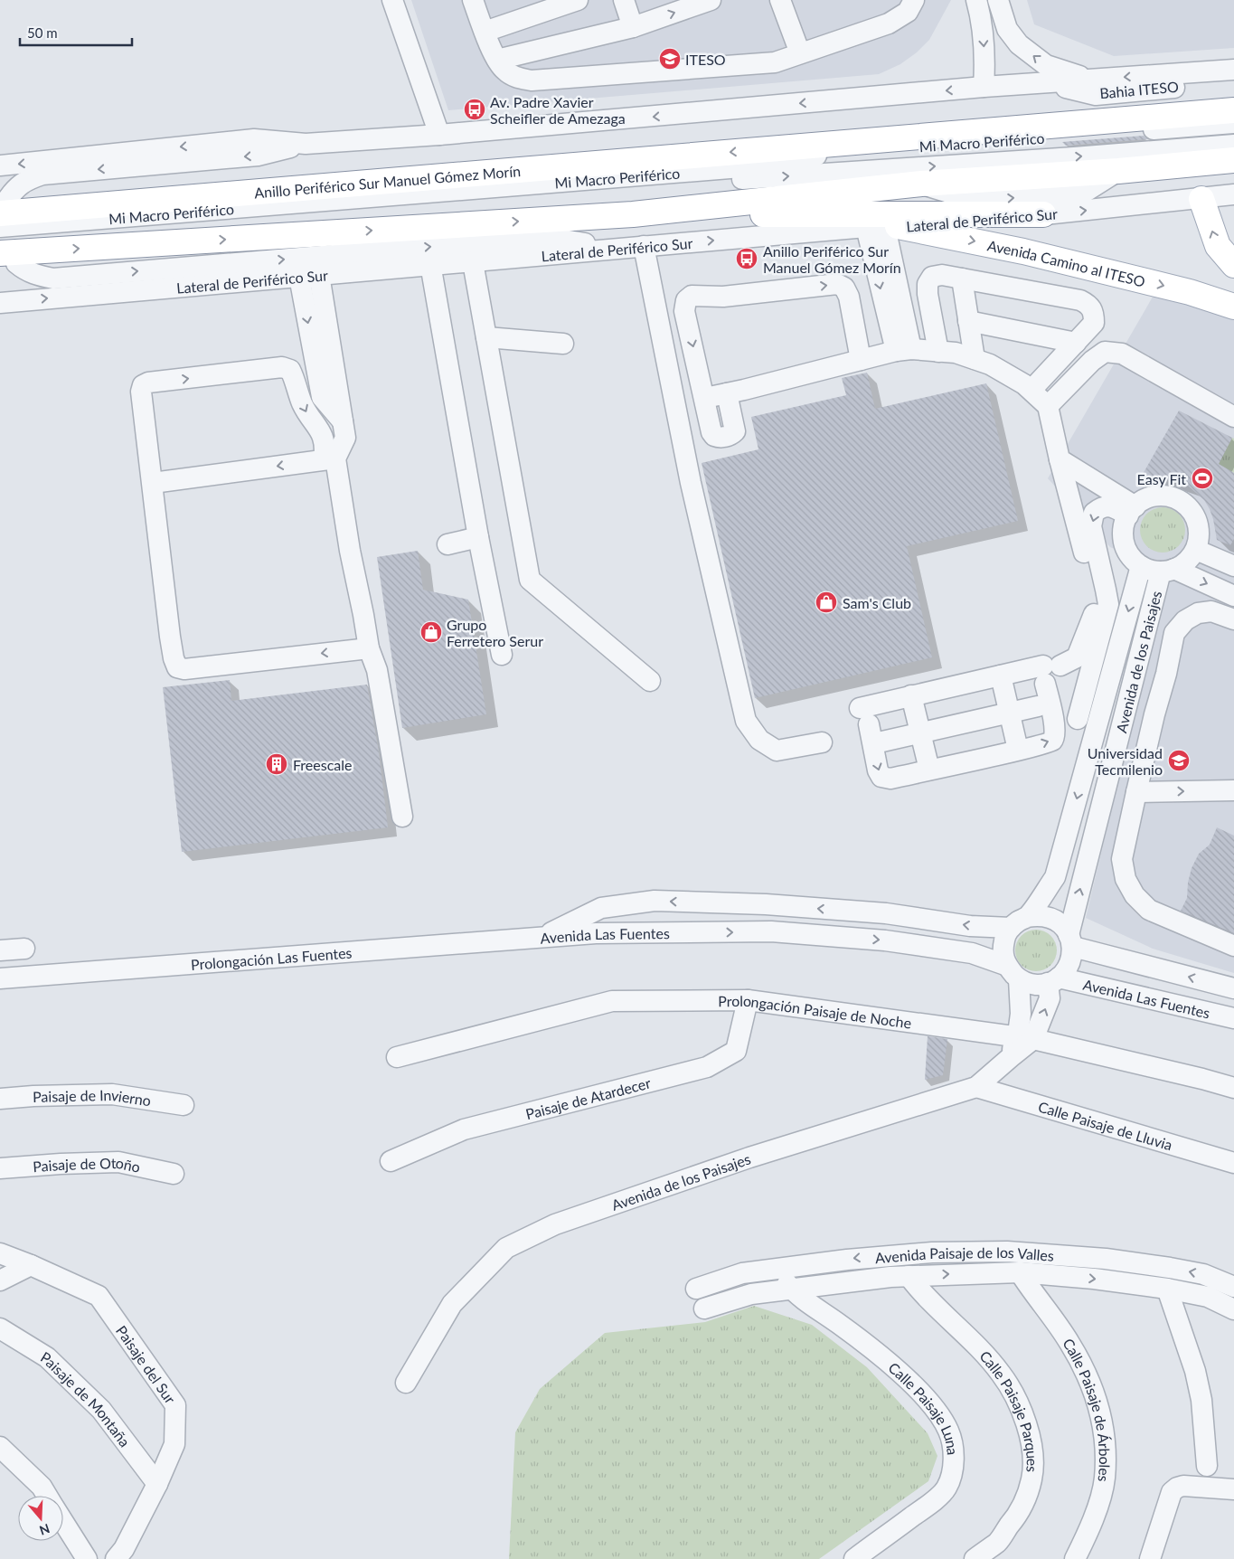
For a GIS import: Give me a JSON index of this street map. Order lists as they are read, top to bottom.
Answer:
{
  "streets": {
    "main road": ["Anillo Periférico Sur Manuel Gómez Morín", "Avenida Camino al ITESO"],
    "street": [
      "Bahia ITESO",
      "Mi Macro Periférico",
      "Lateral de Periférico Sur",
      "Avenida de los Paisajes",
      "Avenida Las Fuentes",
      "Prolongación Las Fuentes",
      "Prolongación Paisaje de Noche",
      "Paisaje de Atardecer",
      "Paisaje de Invierno",
      "Calle Paisaje de Lluvia",
      "Paisaje de Otoño",
      "Avenida Paisaje de los Valles",
      "Paisaje del Sur",
      "Paisaje de Montaña",
      "Calle Paisaje Luna",
      "Calle Paisaje de Árboles",
      "Calle Paisaje Parques"
    ]
  },
  "crossings": [
    ["Lateral de Periférico Sur", "Avenida Camino al ITESO"],
    ["Avenida de los Paisajes", "Avenida Las Fuentes"],
    ["Avenida de los Paisajes", "Prolongación Paisaje de Noche"],
    ["Avenida de los Paisajes", "Calle Paisaje de Lluvia"],
    ["Avenida Las Fuentes", "Prolongación Las Fuentes"],
    ["Prolongación Paisaje de Noche", "Paisaje de Atardecer"],
    ["Avenida Paisaje de los Valles", "Calle Paisaje Luna"],
    ["Avenida Paisaje de los Valles", "Calle Paisaje de Árboles"],
    ["Avenida Paisaje de los Valles", "Calle Paisaje Parques"],
    ["Paisaje del Sur", "Paisaje de Montaña"]
  ],
  "places": {
    "school or university": ["ITESO", "Universidad Tecmilenio"],
    "bus stop": ["Av. Padre Xavier Scheifler de Amezaga", "Anillo Periférico Sur Manuel Gómez Morín"],
    "sports": ["Easy Fit"],
    "shop": ["Sam's Club", "Grupo Ferretero Serur"],
    "building": ["Freescale"]
  },
  "scale_bar": "50 m",
  "north": "bottom"
}
